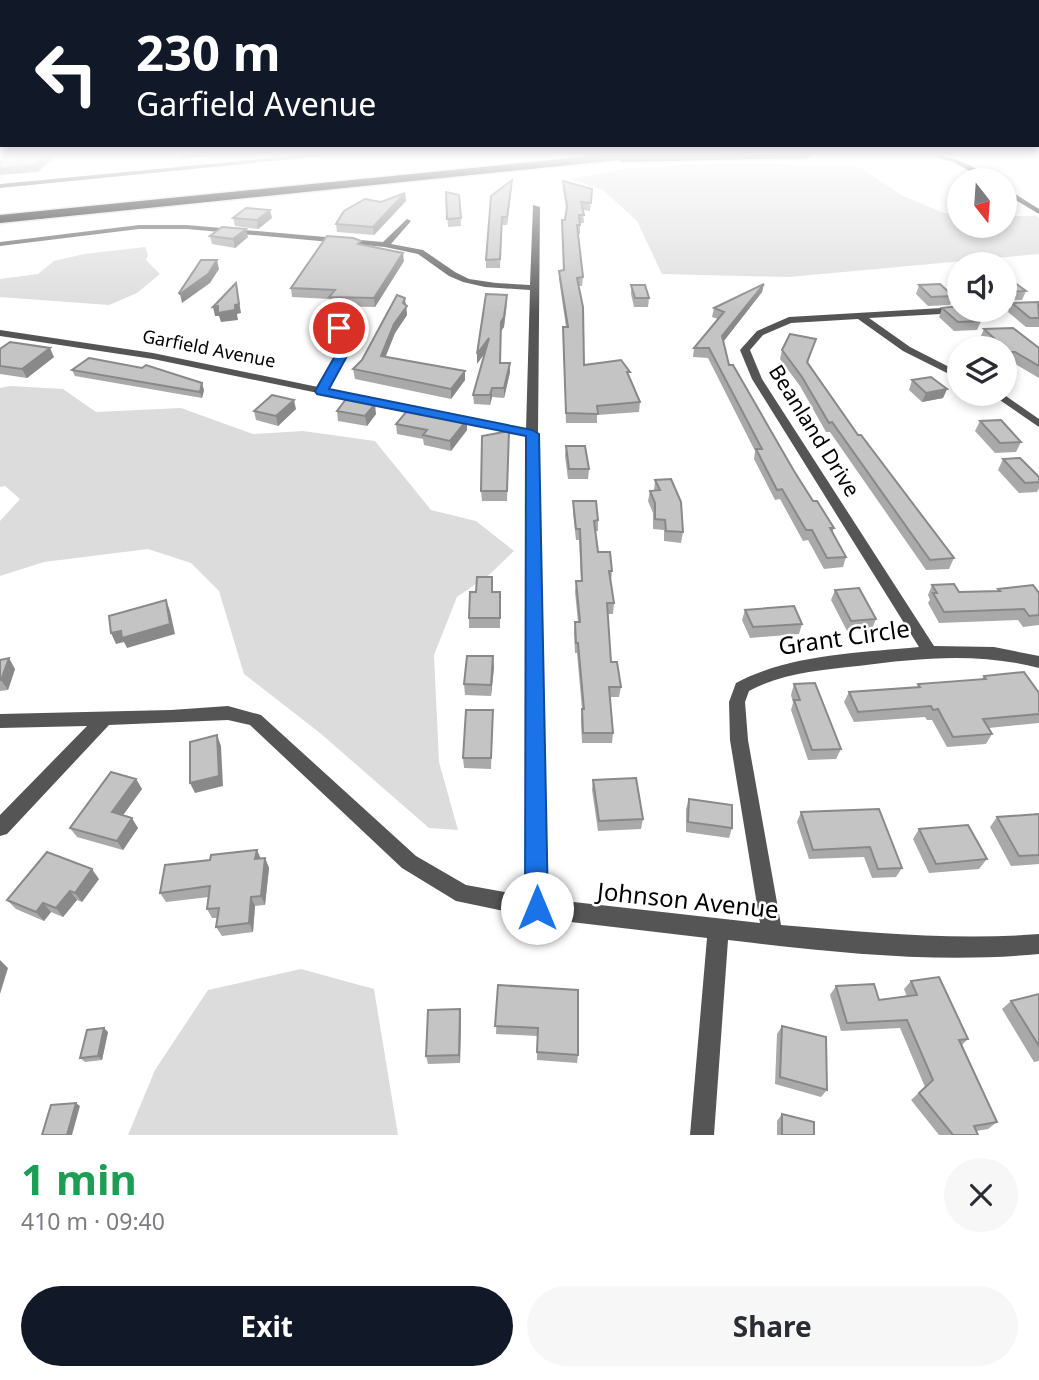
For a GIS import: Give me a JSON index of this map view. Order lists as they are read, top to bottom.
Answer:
{
  "streets": {
    "street": [
      "Garfield Avenue",
      "Beanland Drive",
      "Grant Circle",
      "Johnson Avenue"
    ]
  },
  "crossings": [
    ["Beanland Drive", "Grant Circle"],
    ["Grant Circle", "Johnson Avenue"]
  ],
  "north": "bottom",
  "page": {
    "turn": ["230 m", "Garfield Avenue"],
    "heading": ["1 min", "410 m · 09:40"],
    "buttons": ["Exit", "Share"]
  }
}
